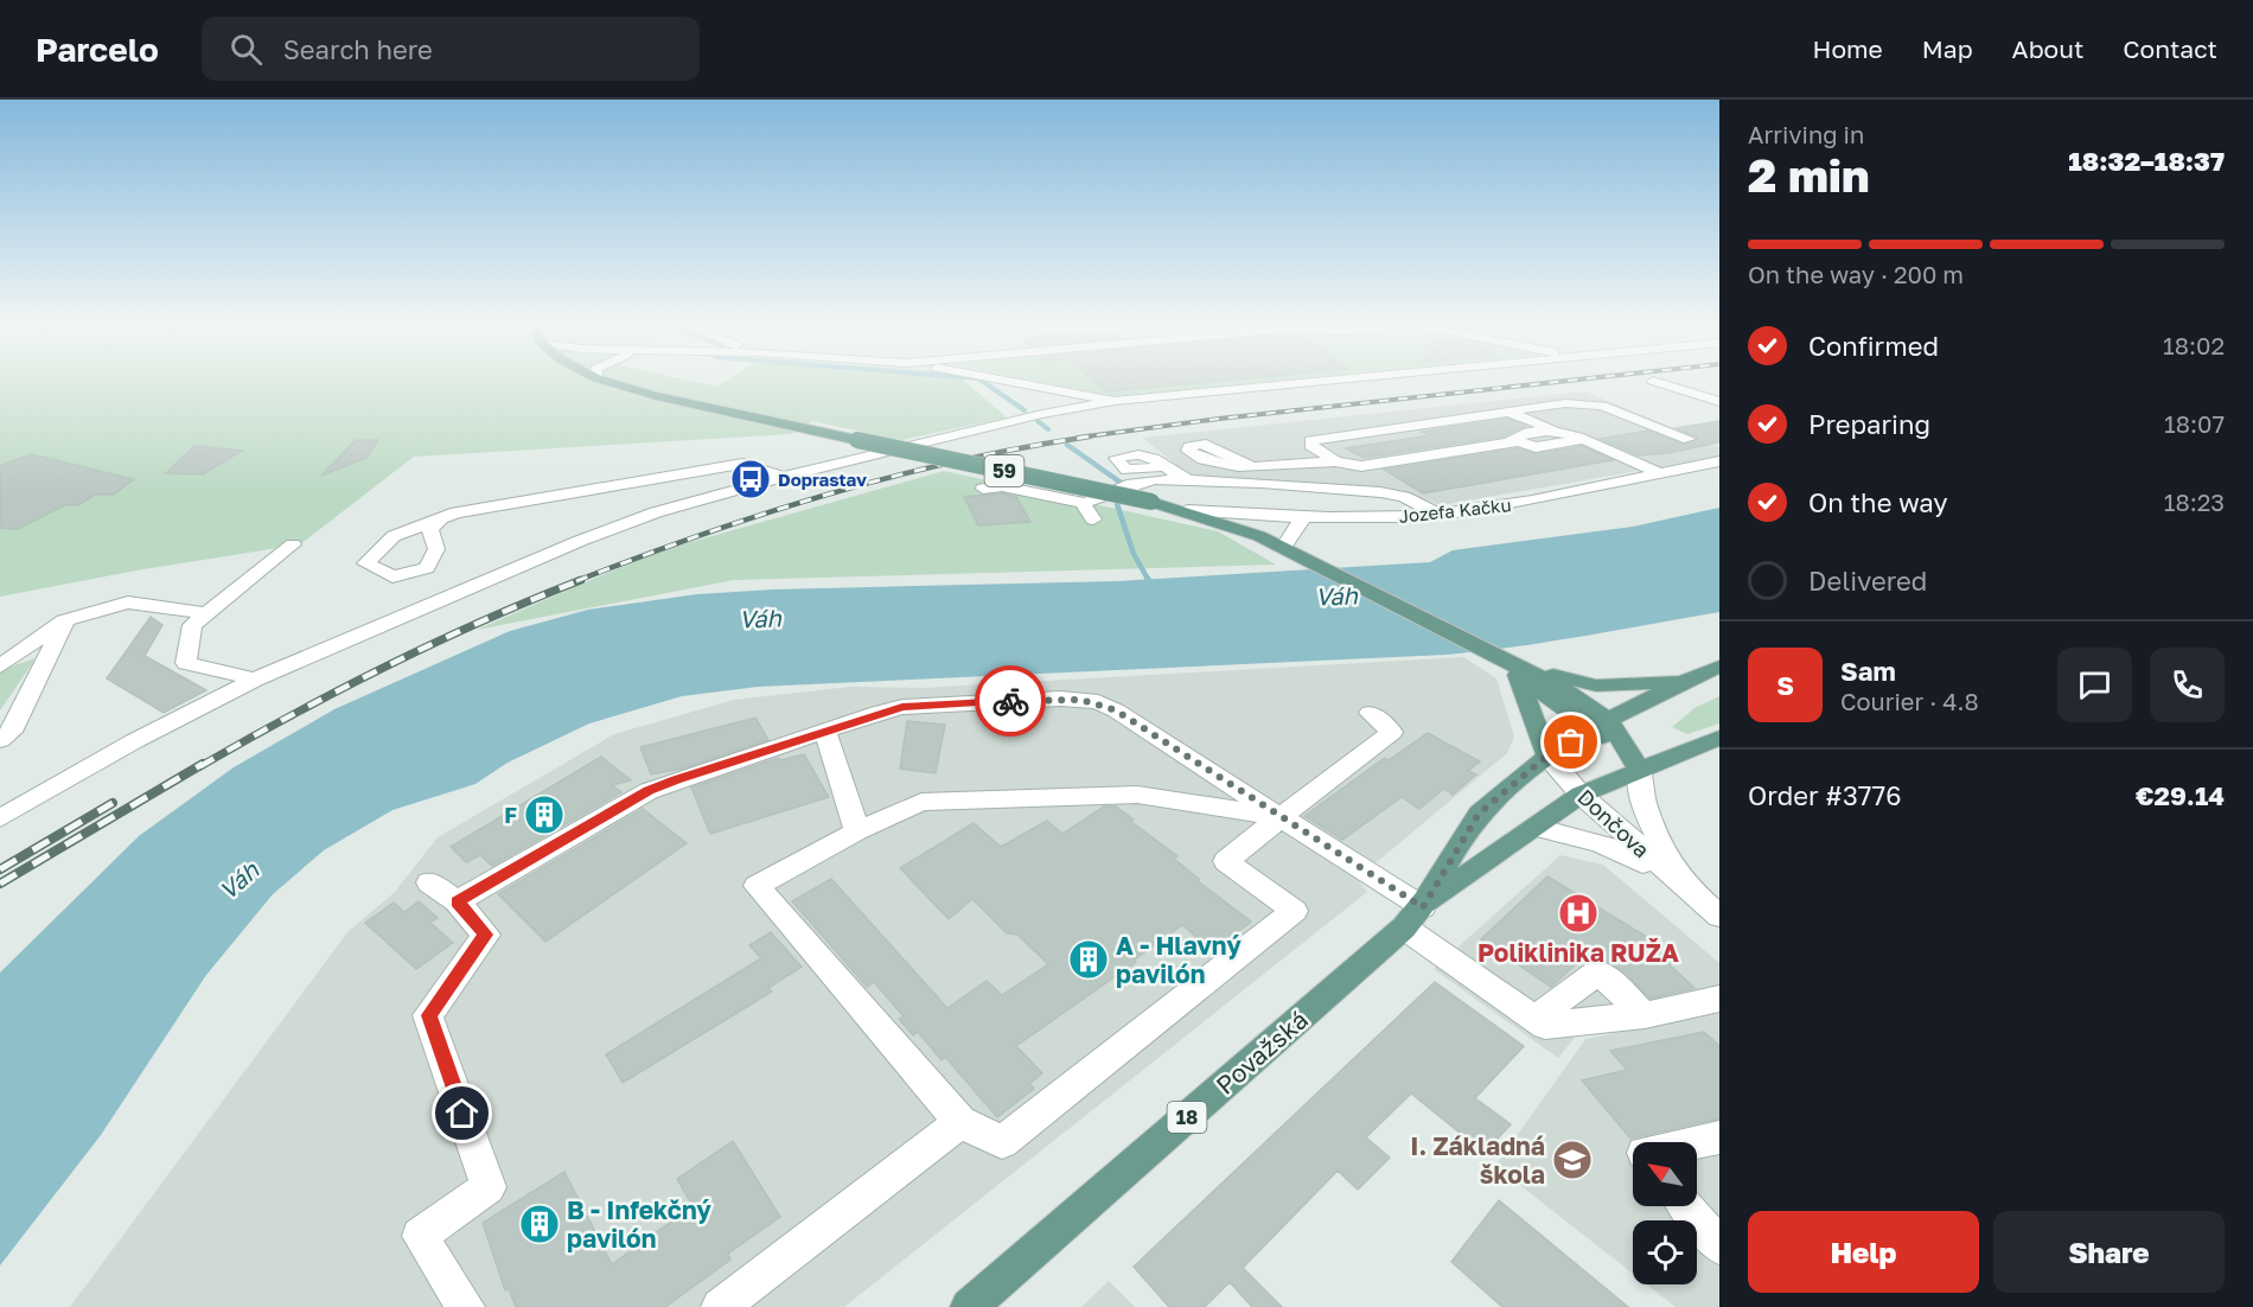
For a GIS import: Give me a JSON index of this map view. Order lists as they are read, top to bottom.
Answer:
{
  "streets": {
    "main road": ["59", "Považská", "18"],
    "street": ["Jozefa Kačku", "Dončova"]
  },
  "crossings": [
    ["59", "Jozefa Kačku"],
    ["Dončova", "Považská"],
    ["Považská", "18"]
  ],
  "water": ["Váh"],
  "places": {
    "bus stop": ["Doprastav"],
    "building": ["F", "A - Hlavný pavilón", "B - Infekčný pavilón"],
    "hospital": ["Poliklinika RUŽA"],
    "school or university": ["I. Základná škola"]
  },
  "north": "top left",
  "page": {
    "header": "Parcelo",
    "search": "Search here",
    "nav": [
      "Home",
      "Map",
      "About",
      "Contact"
    ],
    "heading": ["2 min", "Arriving in", "18:32–18:37"],
    "panel": [
      "Sam",
      "Courier · 4.8",
      "Order #3776",
      "€29.14"
    ],
    "bar": "On the way · 200 m",
    "list": [
      ["Confirmed", "18:02"],
      ["Preparing", "18:07"],
      ["On the way", "18:23"],
      "Delivered"
    ],
    "round": "S",
    "buttons": ["Help", "Share"]
  }
}
